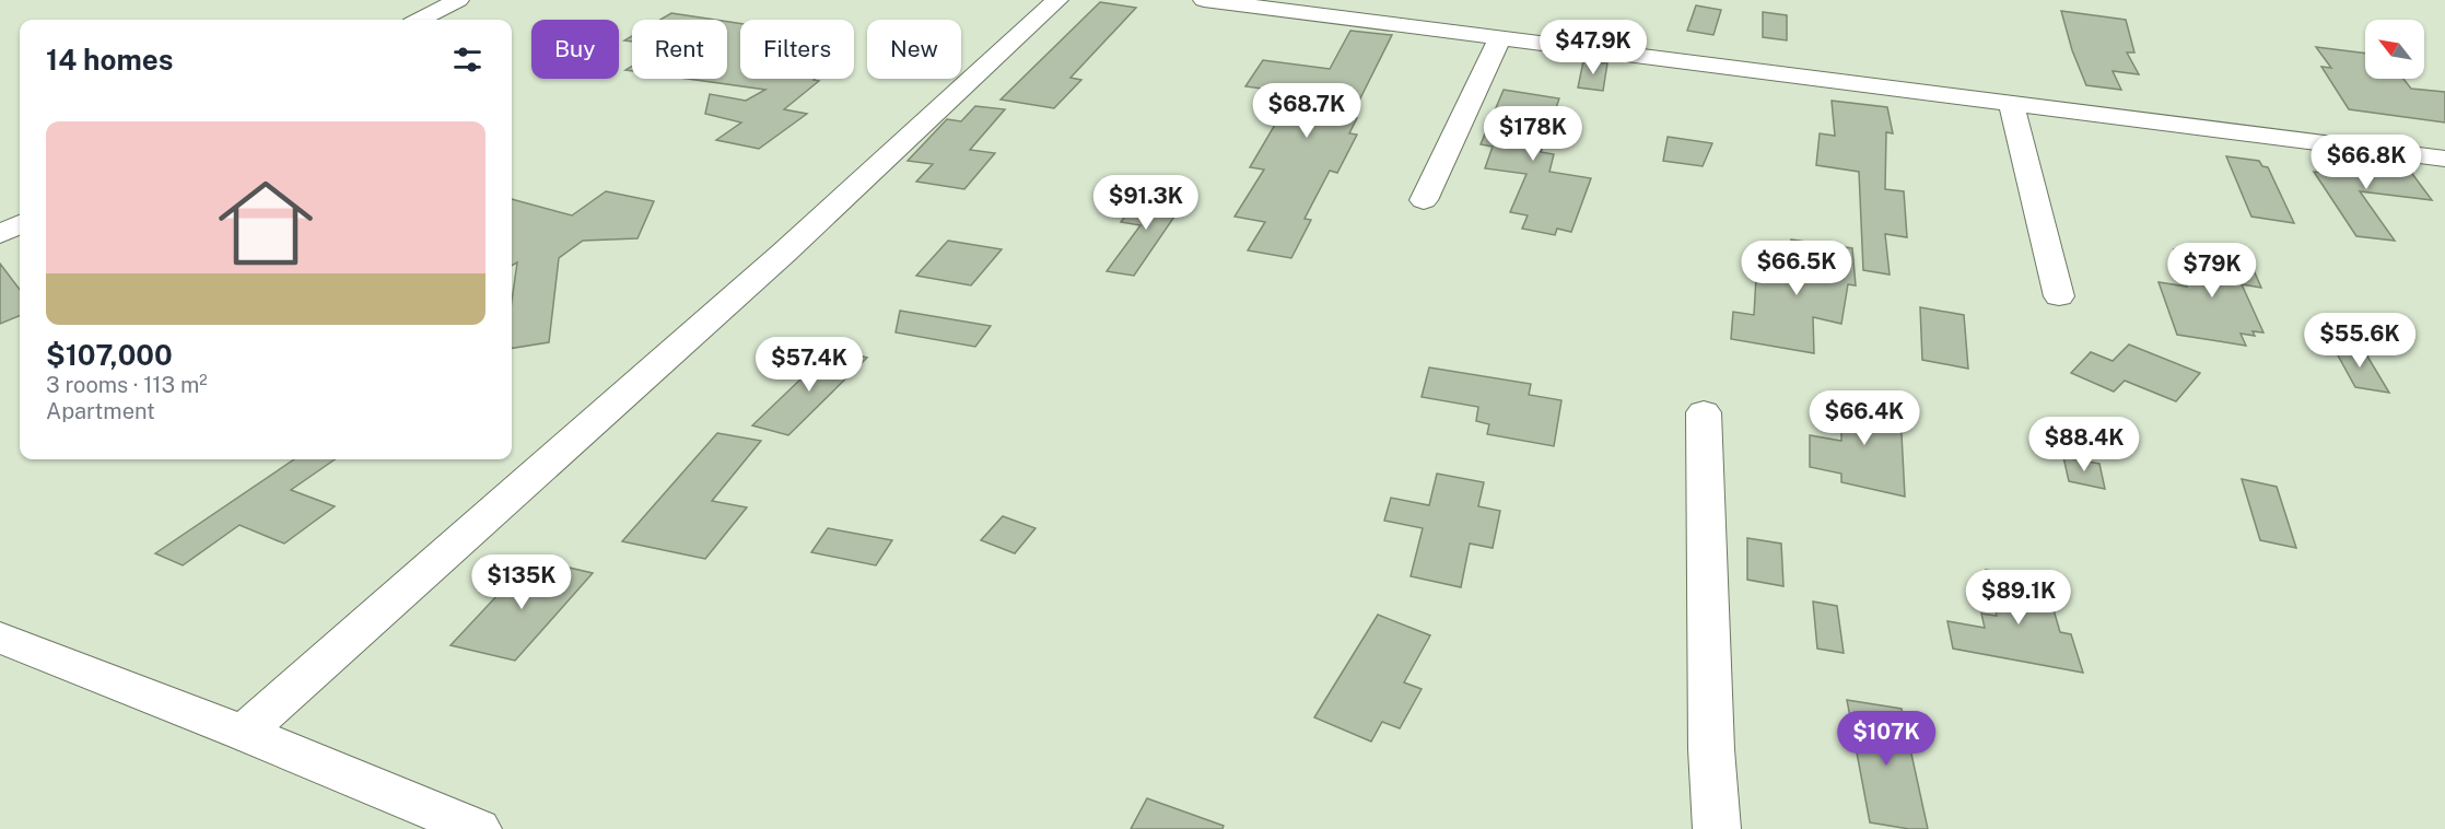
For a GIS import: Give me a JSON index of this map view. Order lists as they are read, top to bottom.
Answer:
{
  "north": "top left",
  "page": {
    "price": [
      "$47.9K",
      "$68.7K",
      "$178K",
      "$66.8K",
      "$91.3K",
      "$66.5K",
      "$79K",
      "$55.6K",
      "$57.4K",
      "$66.4K",
      "$88.4K",
      "$135K",
      "$89.1K",
      "$107K"
    ],
    "chip": [
      "Buy",
      "Rent",
      "Filters",
      "New"
    ],
    "heading": "14 homes",
    "list": [
      {
        "name": "$107,000",
        "note": "3 rooms · 113 m² · Apartment"
      }
    ]
  }
}
